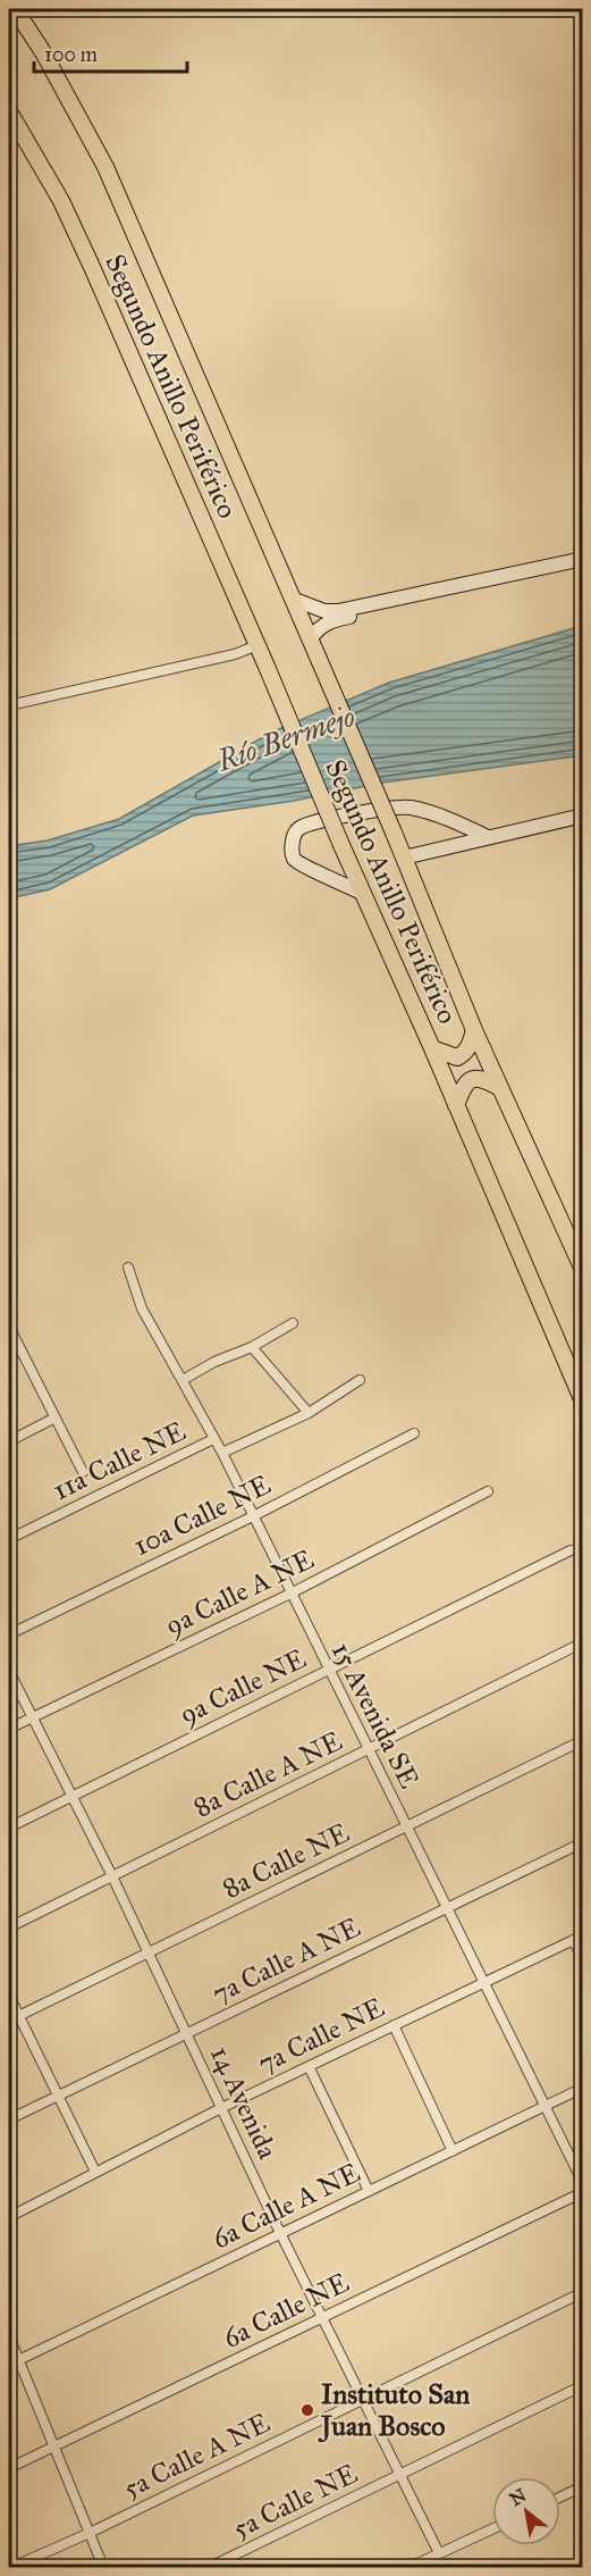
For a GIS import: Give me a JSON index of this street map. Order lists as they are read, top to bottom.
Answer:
{
  "streets": {
    "main road": ["Segundo Anillo Periférico"],
    "street": [
      "11a Calle NE",
      "10a Calle NE",
      "9a Calle A NE",
      "9a Calle NE",
      "15 Avenida SE",
      "8a Calle A NE",
      "8a Calle NE",
      "7a Calle A NE",
      "7a Calle NE",
      "14 Avenida",
      "6a Calle A NE",
      "6a Calle NE",
      "5a Calle A NE",
      "5a Calle NE"
    ]
  },
  "crossings": [
    ["11a Calle NE", "15 Avenida SE"],
    ["10a Calle NE", "15 Avenida SE"],
    ["9a Calle A NE", "15 Avenida SE"],
    ["9a Calle A NE", "14 Avenida"],
    ["9a Calle NE", "15 Avenida SE"],
    ["9a Calle NE", "14 Avenida"],
    ["15 Avenida SE", "8a Calle A NE"],
    ["15 Avenida SE", "8a Calle NE"],
    ["15 Avenida SE", "7a Calle A NE"],
    ["15 Avenida SE", "7a Calle NE"],
    ["15 Avenida SE", "6a Calle A NE"],
    ["8a Calle A NE", "14 Avenida"],
    ["8a Calle NE", "14 Avenida"],
    ["7a Calle A NE", "14 Avenida"],
    ["7a Calle NE", "14 Avenida"],
    ["14 Avenida", "6a Calle A NE"],
    ["14 Avenida", "6a Calle NE"],
    ["14 Avenida", "5a Calle A NE"],
    ["14 Avenida", "5a Calle NE"]
  ],
  "water": ["Río Bermejo"],
  "places": ["Instituto San Juan Bosco"],
  "scale_bar": "100 m",
  "north": "top left"
}
